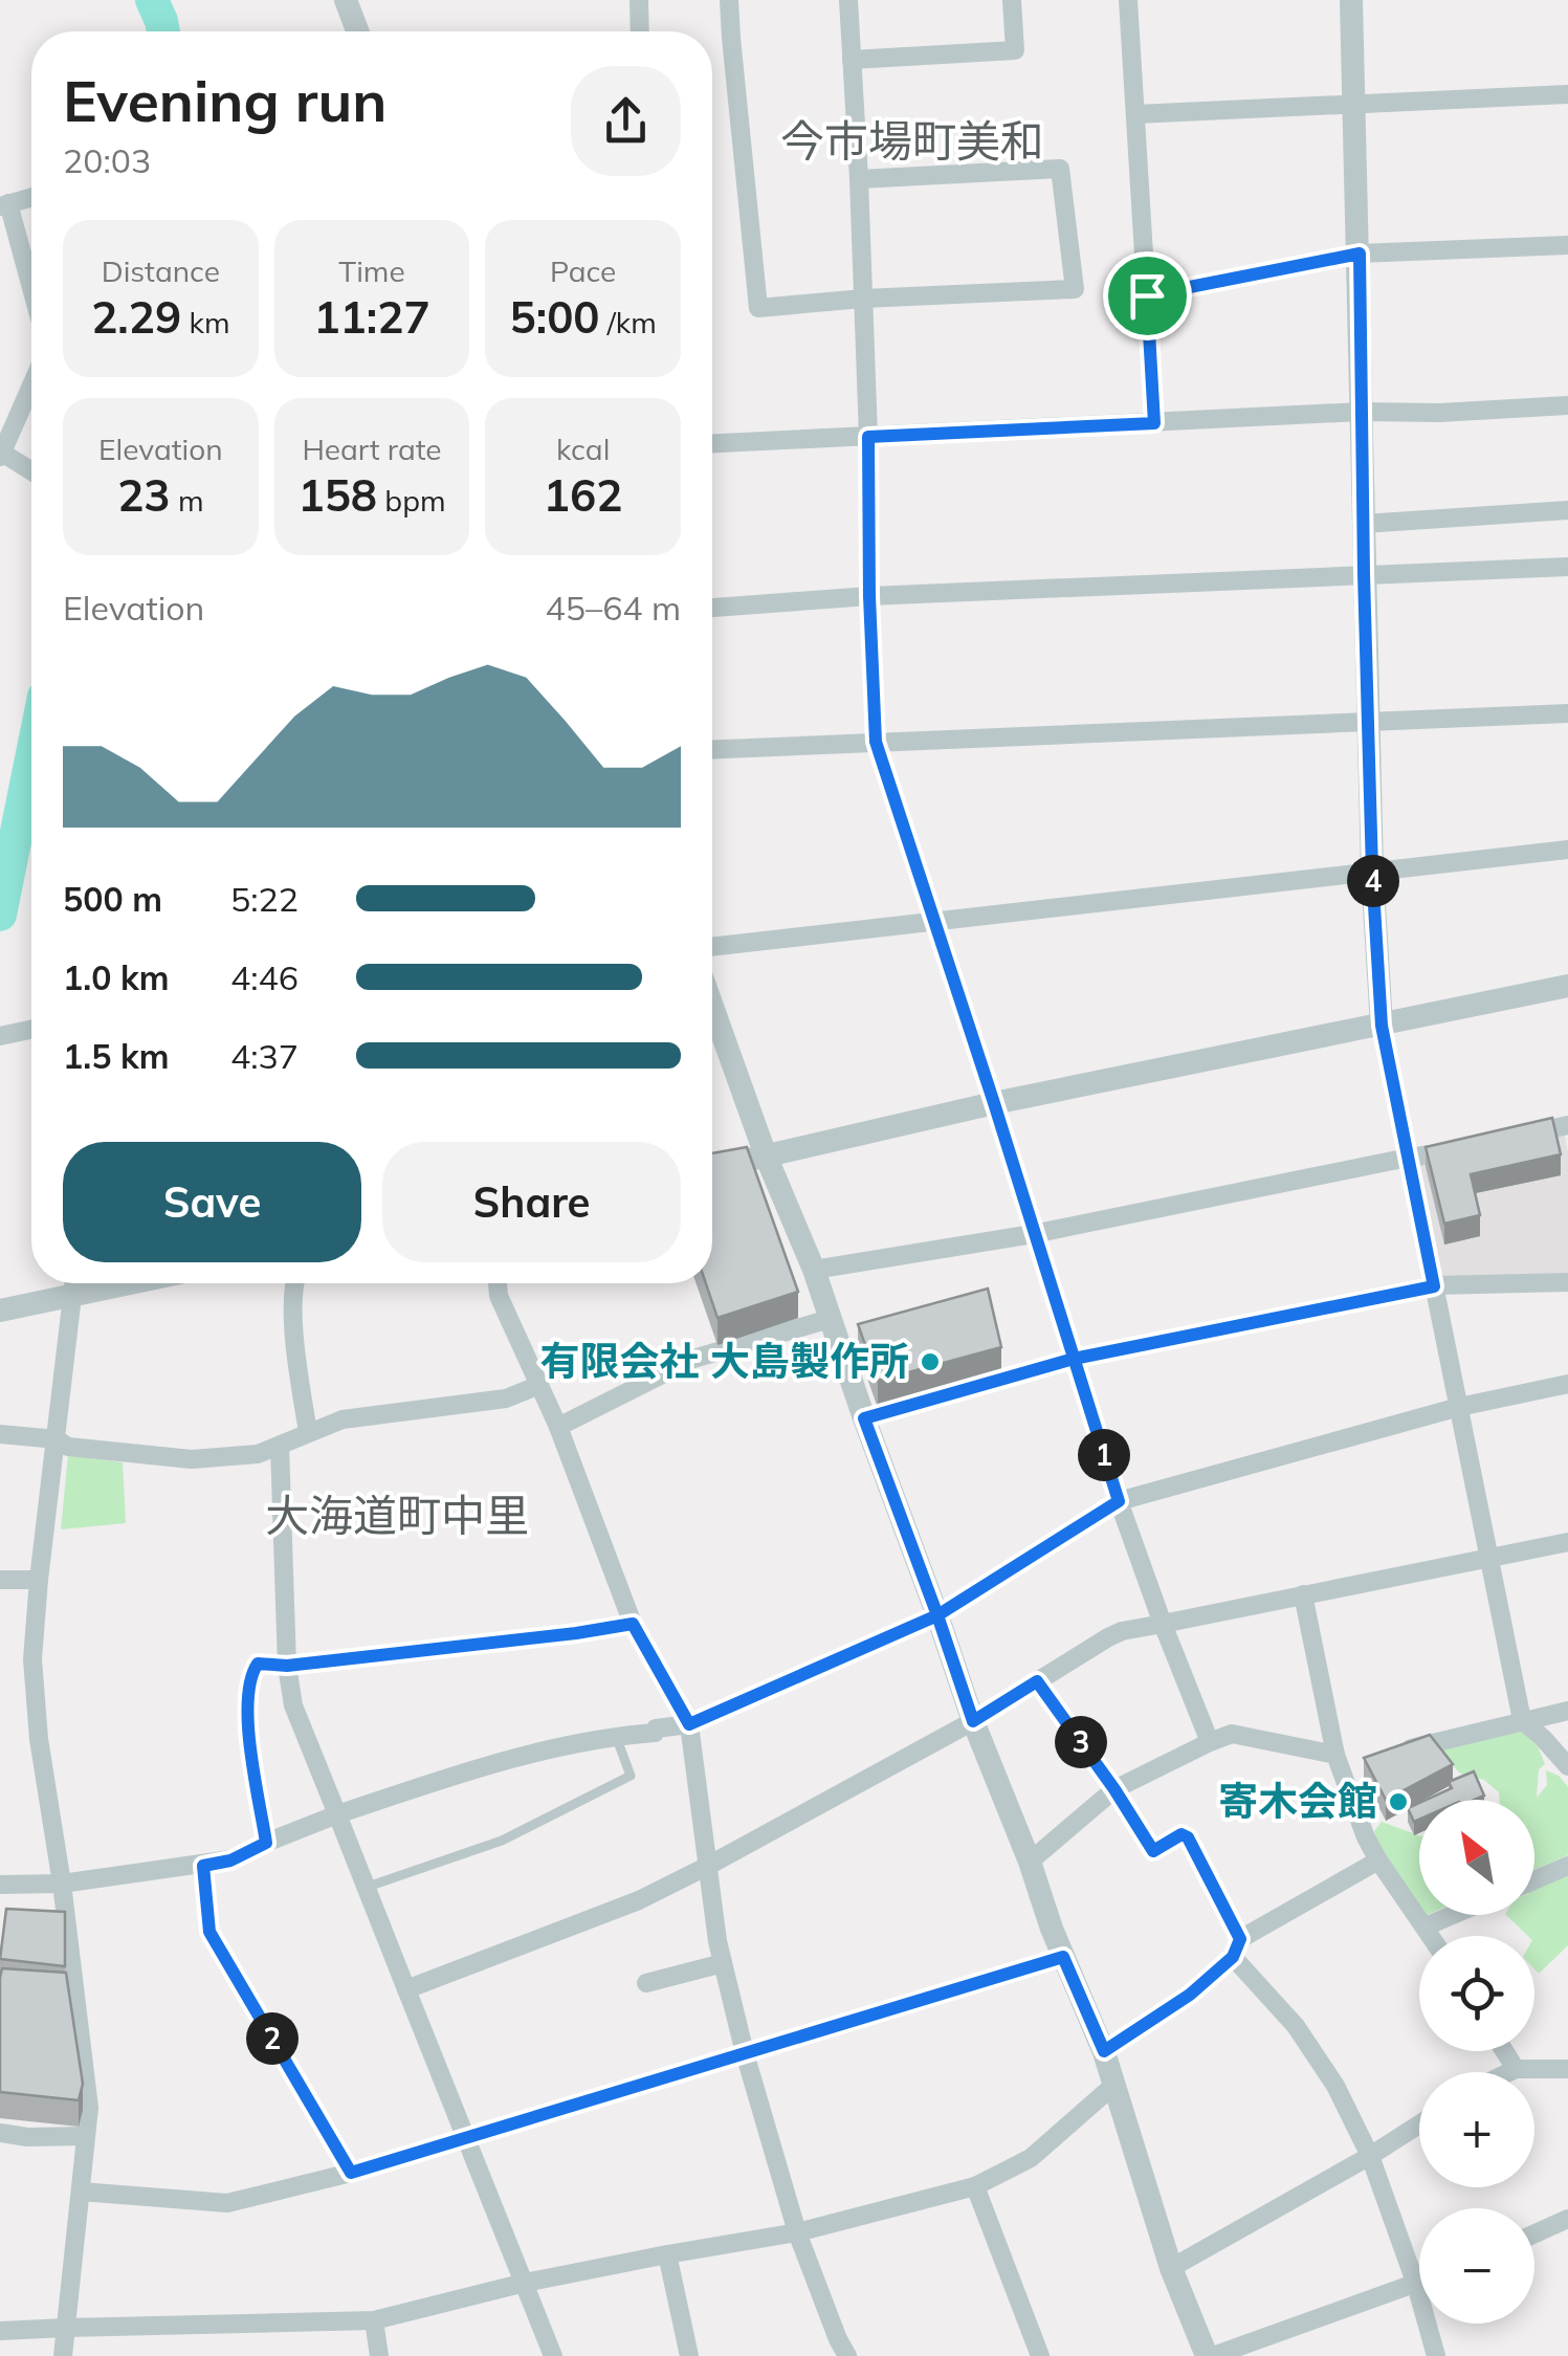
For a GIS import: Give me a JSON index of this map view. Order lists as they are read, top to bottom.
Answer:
{
  "districts": ["今市場町美和", "大海道町中里"],
  "places": ["有限会社 大島製作所", "寄木会館"],
  "north": "top left",
  "page": {
    "heading": ["Evening run", "20:03"],
    "stats": [
      ["Distance", "2.29 km"],
      ["Time", "11:27"],
      ["Pace", "5:00 /km"],
      ["Elevation", "23 m"],
      ["Heart rate", "158 bpm"],
      ["kcal", "162"]
    ],
    "chart": ["Elevation", "45–64 m"],
    "pins": [
      "4",
      "1",
      "3",
      "2"
    ],
    "list": [
      {
        "name": "500 m",
        "note": "5:22"
      },
      {
        "name": "1.0 km",
        "note": "4:46"
      },
      {
        "name": "1.5 km",
        "note": "4:37"
      }
    ],
    "buttons": ["Save", "Share"],
    "map_buttons": ["+", "−"]
  }
}
